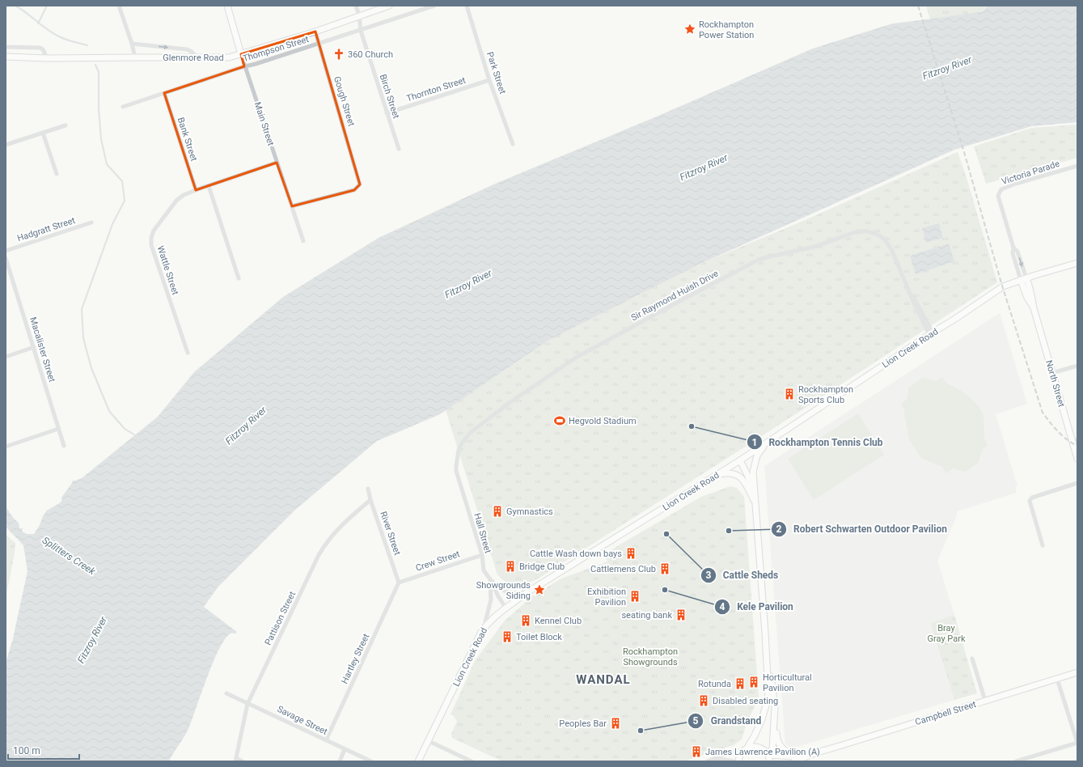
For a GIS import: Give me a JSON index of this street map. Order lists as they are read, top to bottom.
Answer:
{
  "streets": {
    "street": [
      "Thompson Street",
      "Glenmore Road",
      "Park Street",
      "Thornton Street",
      "Birch Street",
      "Gough Street",
      "Main Street",
      "Bank Street",
      "Victoria Parade",
      "Hadgratt Street",
      "Wattle Street",
      "Sir Raymond Huish Drive",
      "Lion Creek Road",
      "Macalister Street",
      "North Street",
      "River Street",
      "Hall Street",
      "Crew Street",
      "Pattison Street",
      "Hartley Street",
      "Campbell Street",
      "Savage Street"
    ]
  },
  "crossings": [
    ["Thompson Street", "Birch Street"],
    ["Thompson Street", "Gough Street"],
    ["Thompson Street", "Main Street"],
    ["Thompson Street", "Bank Street"],
    ["Glenmore Road", "Birch Street"],
    ["Glenmore Road", "Gough Street"],
    ["Glenmore Road", "Main Street"],
    ["Park Street", "Thornton Street"],
    ["Thornton Street", "Birch Street"],
    ["Gough Street", "Main Street"],
    ["Bank Street", "Wattle Street"],
    ["Victoria Parade", "North Street"],
    ["Sir Raymond Huish Drive", "Lion Creek Road"],
    ["Sir Raymond Huish Drive", "Hall Street"],
    ["Lion Creek Road", "North Street"],
    ["Lion Creek Road", "Hall Street"],
    ["River Street", "Crew Street"],
    ["River Street", "Pattison Street"],
    ["River Street", "Hartley Street"],
    ["Hall Street", "Crew Street"],
    ["Crew Street", "Hartley Street"],
    ["Pattison Street", "Savage Street"],
    ["Hartley Street", "Savage Street"]
  ],
  "districts": ["WANDAL"],
  "water": ["Fitzroy River", "Splitters Creek"],
  "parks": ["Bray Gray Park", "Rockhampton Showgrounds"],
  "places": {
    "place": ["Rockhampton Power Station", "Showgrounds Siding"],
    "church": ["360 Church"],
    "building": [
      "Rockhampton Sports Club",
      "Gymnastics",
      "Cattle Wash down bays",
      "Bridge Club",
      "Cattlemens Club",
      "Exhibition Pavilion",
      "seating bank",
      "Kennel Club",
      "Toilet Block",
      "Horticultural Pavilion",
      "Rotunda",
      "Disabled seating",
      "Peoples Bar",
      "James Lawrence Pavilion (A)"
    ],
    "sports": ["Hegvold Stadium"],
    "other": [
      "Rockhampton Tennis Club",
      "Robert Schwarten Outdoor Pavilion",
      "Cattle Sheds",
      "Kele Pavilion",
      "Grandstand"
    ]
  },
  "scale_bar": "100 m"
}
